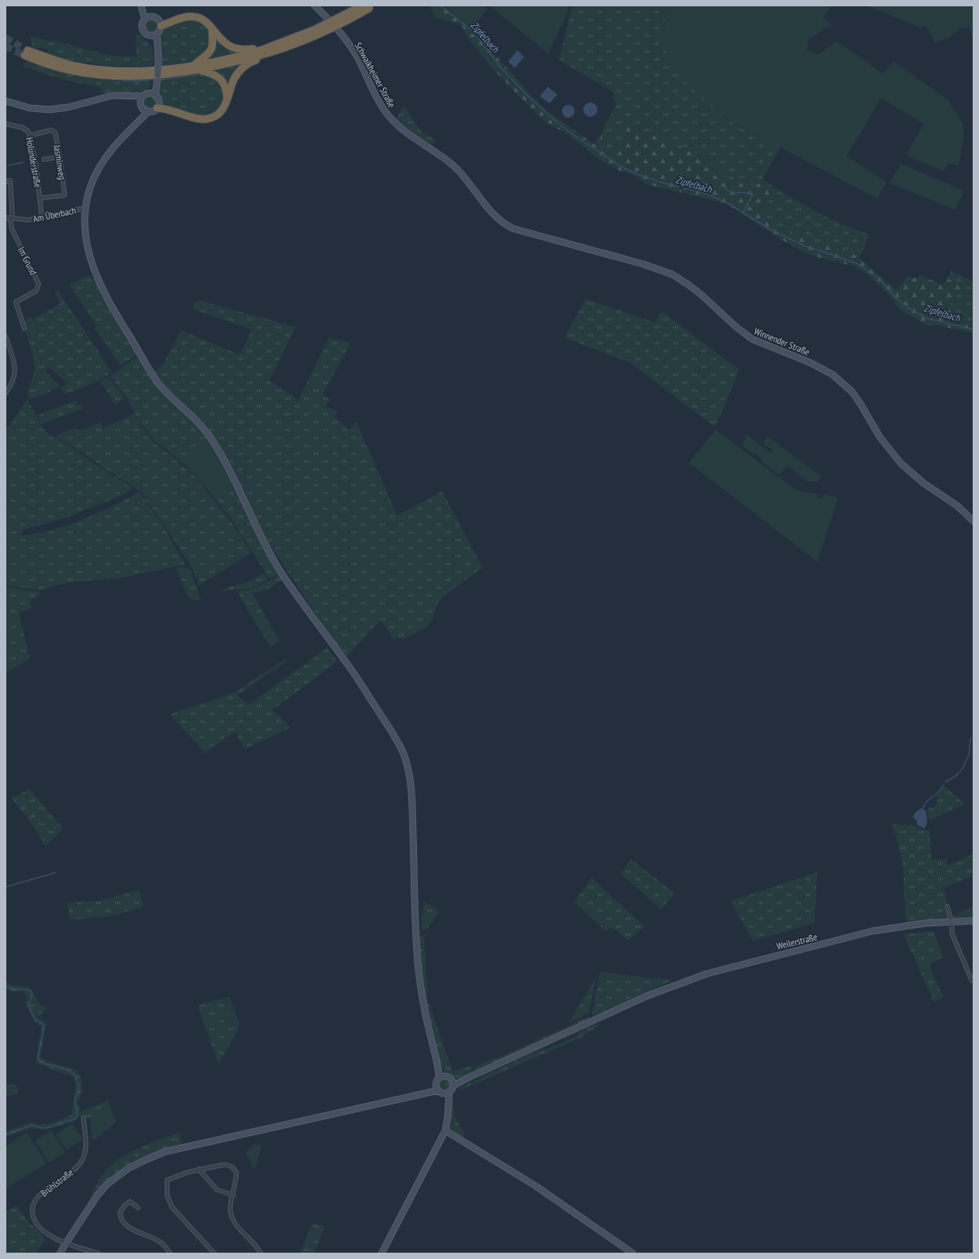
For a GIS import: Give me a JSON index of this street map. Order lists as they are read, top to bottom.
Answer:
{
  "streets": {
    "main road": ["Schwaikheimer Straße", "Winnender Straße", "Weilerstraße"],
    "street": [
      "Holunderstraße",
      "Jasminweg",
      "Am Überbach",
      "Im Grund",
      "Brühlstraße"
    ]
  },
  "crossings": [
    ["Schwaikheimer Straße", "Winnender Straße"],
    ["Holunderstraße", "Jasminweg"],
    ["Holunderstraße", "Am Überbach"],
    ["Am Überbach", "Im Grund"]
  ],
  "water": ["Zipfelbach"]
}
